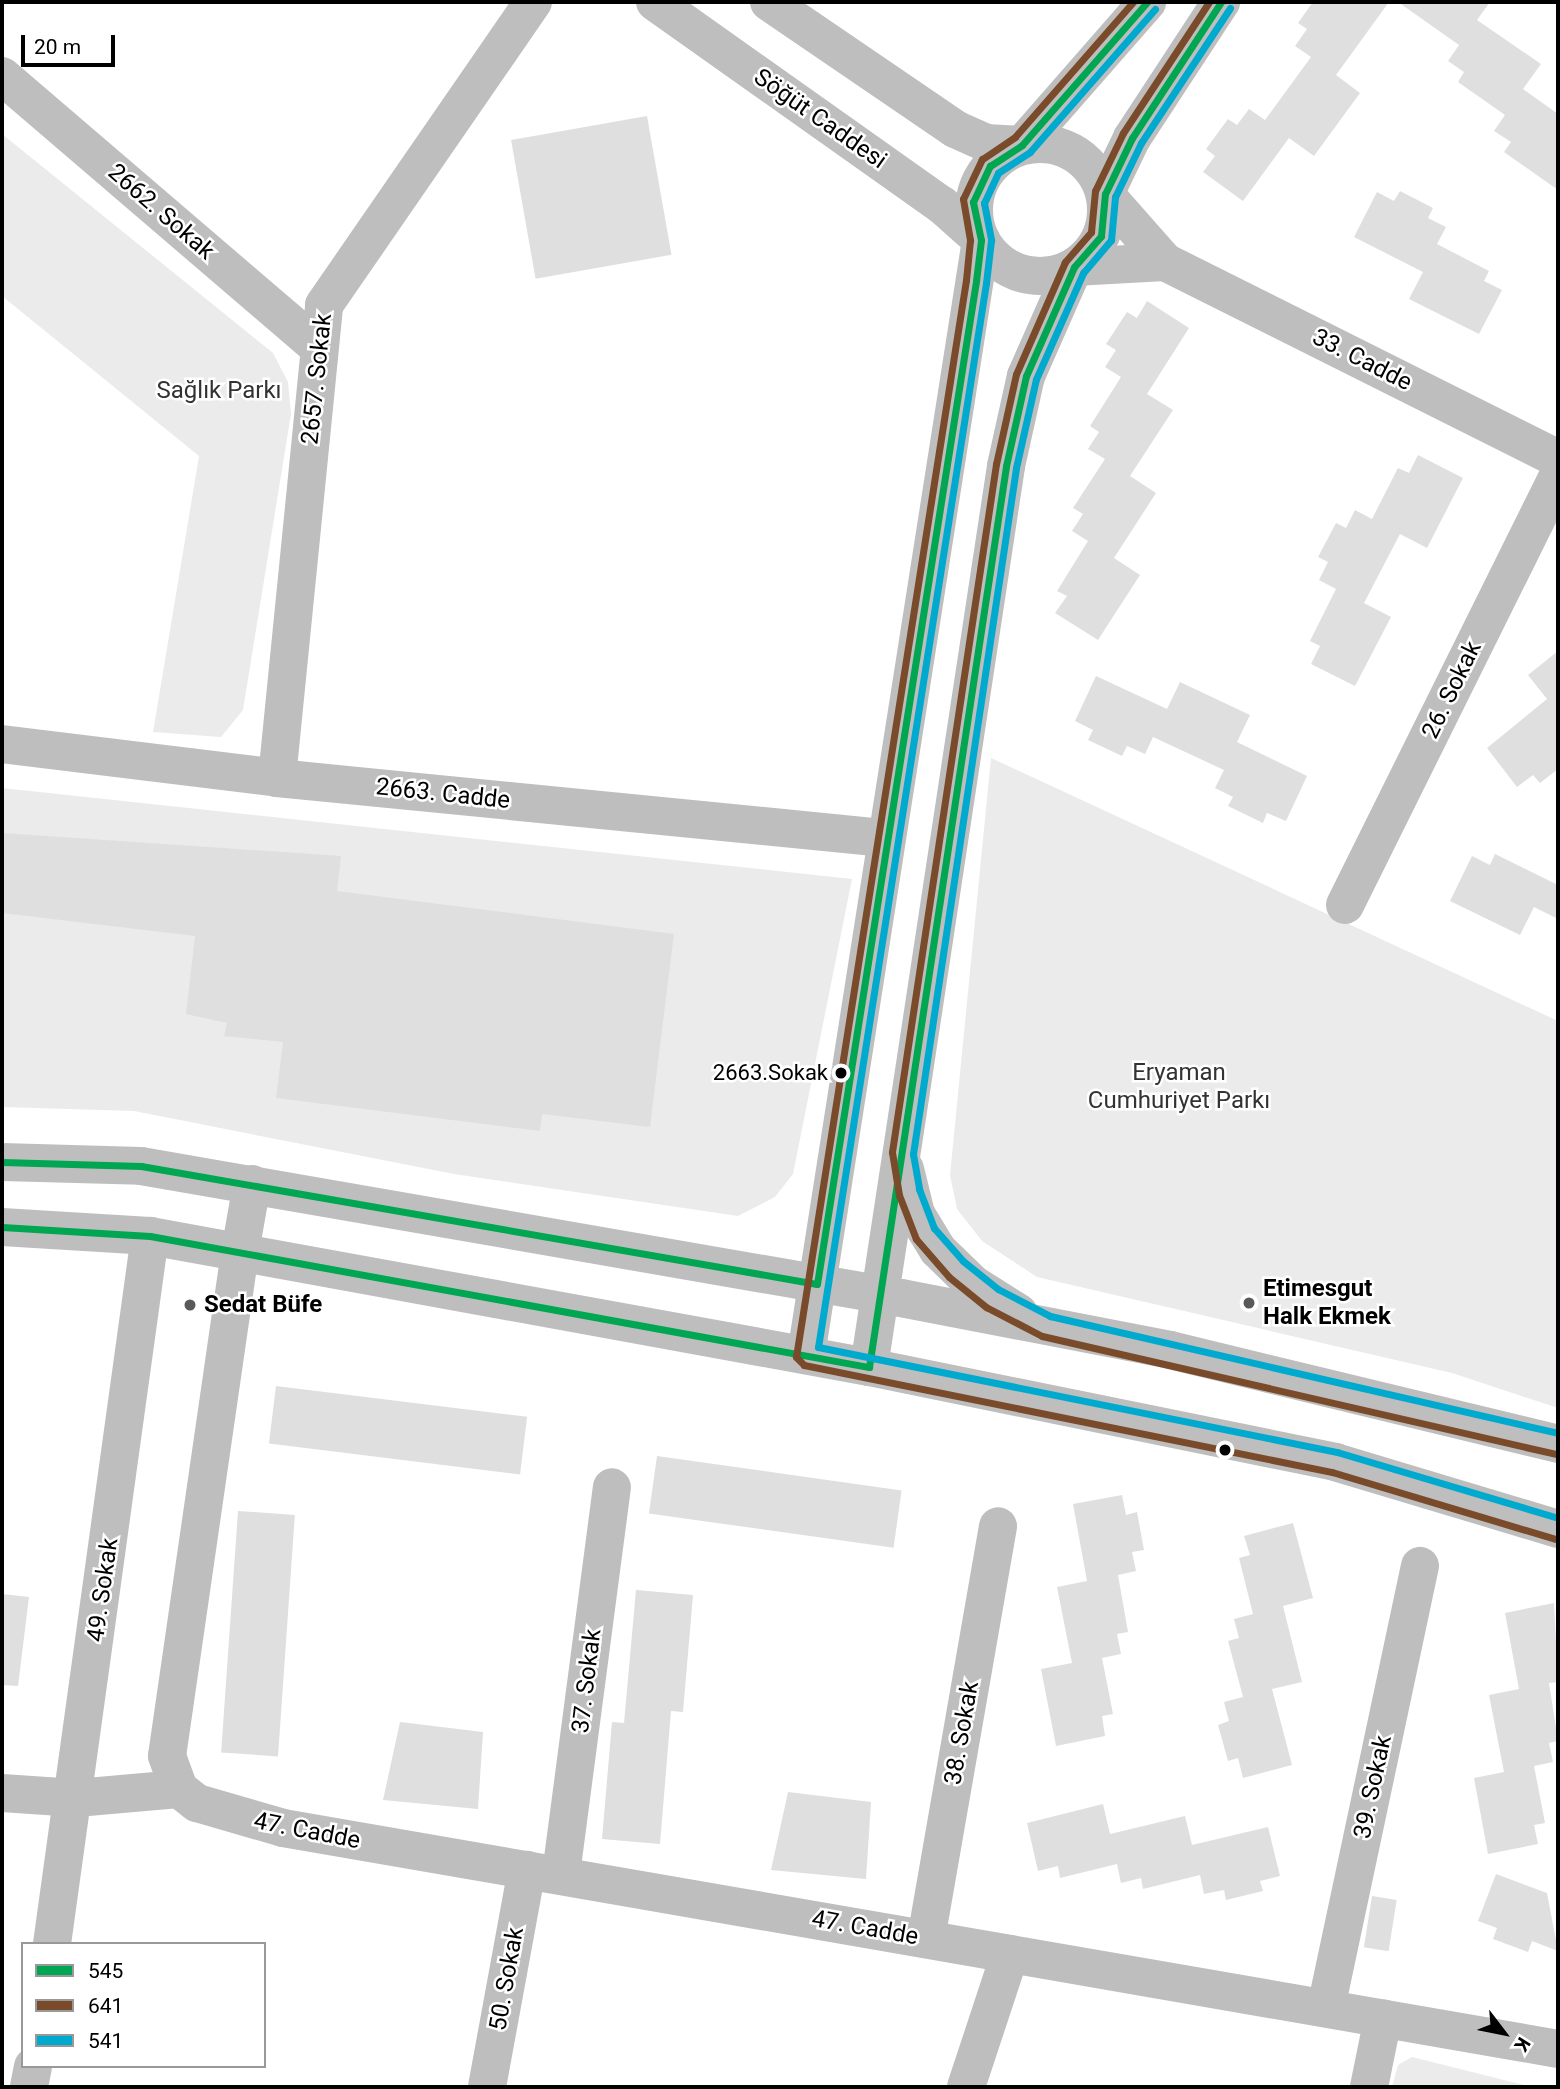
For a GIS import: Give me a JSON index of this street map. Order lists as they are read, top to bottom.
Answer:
{
  "streets": {
    "street": [
      "Söğüt Caddesi",
      "2662. Sokak",
      "33. Cadde",
      "2657. Sokak",
      "26. Sokak",
      "2663. Cadde",
      "49. Sokak",
      "37. Sokak",
      "38. Sokak",
      "39. Sokak",
      "47. Cadde",
      "50. Sokak"
    ]
  },
  "crossings": [
    ["Söğüt Caddesi", "33. Cadde"],
    ["2662. Sokak", "2657. Sokak"],
    ["2657. Sokak", "2663. Cadde"],
    ["37. Sokak", "47. Cadde"],
    ["37. Sokak", "50. Sokak"],
    ["38. Sokak", "47. Cadde"],
    ["39. Sokak", "47. Cadde"],
    ["47. Cadde", "50. Sokak"]
  ],
  "parks": ["Sağlık Parkı", "Eryaman Cumhuriyet Parkı"],
  "places": ["2663.Sokak", "Etimesgut Halk Ekmek", "Sedat Büfe"],
  "lines": ["transit line 545", "transit line 641", "transit line 541"],
  "legend": ["545", "641", "541"],
  "scale_bar": "20 m",
  "north": "bottom right"
}
